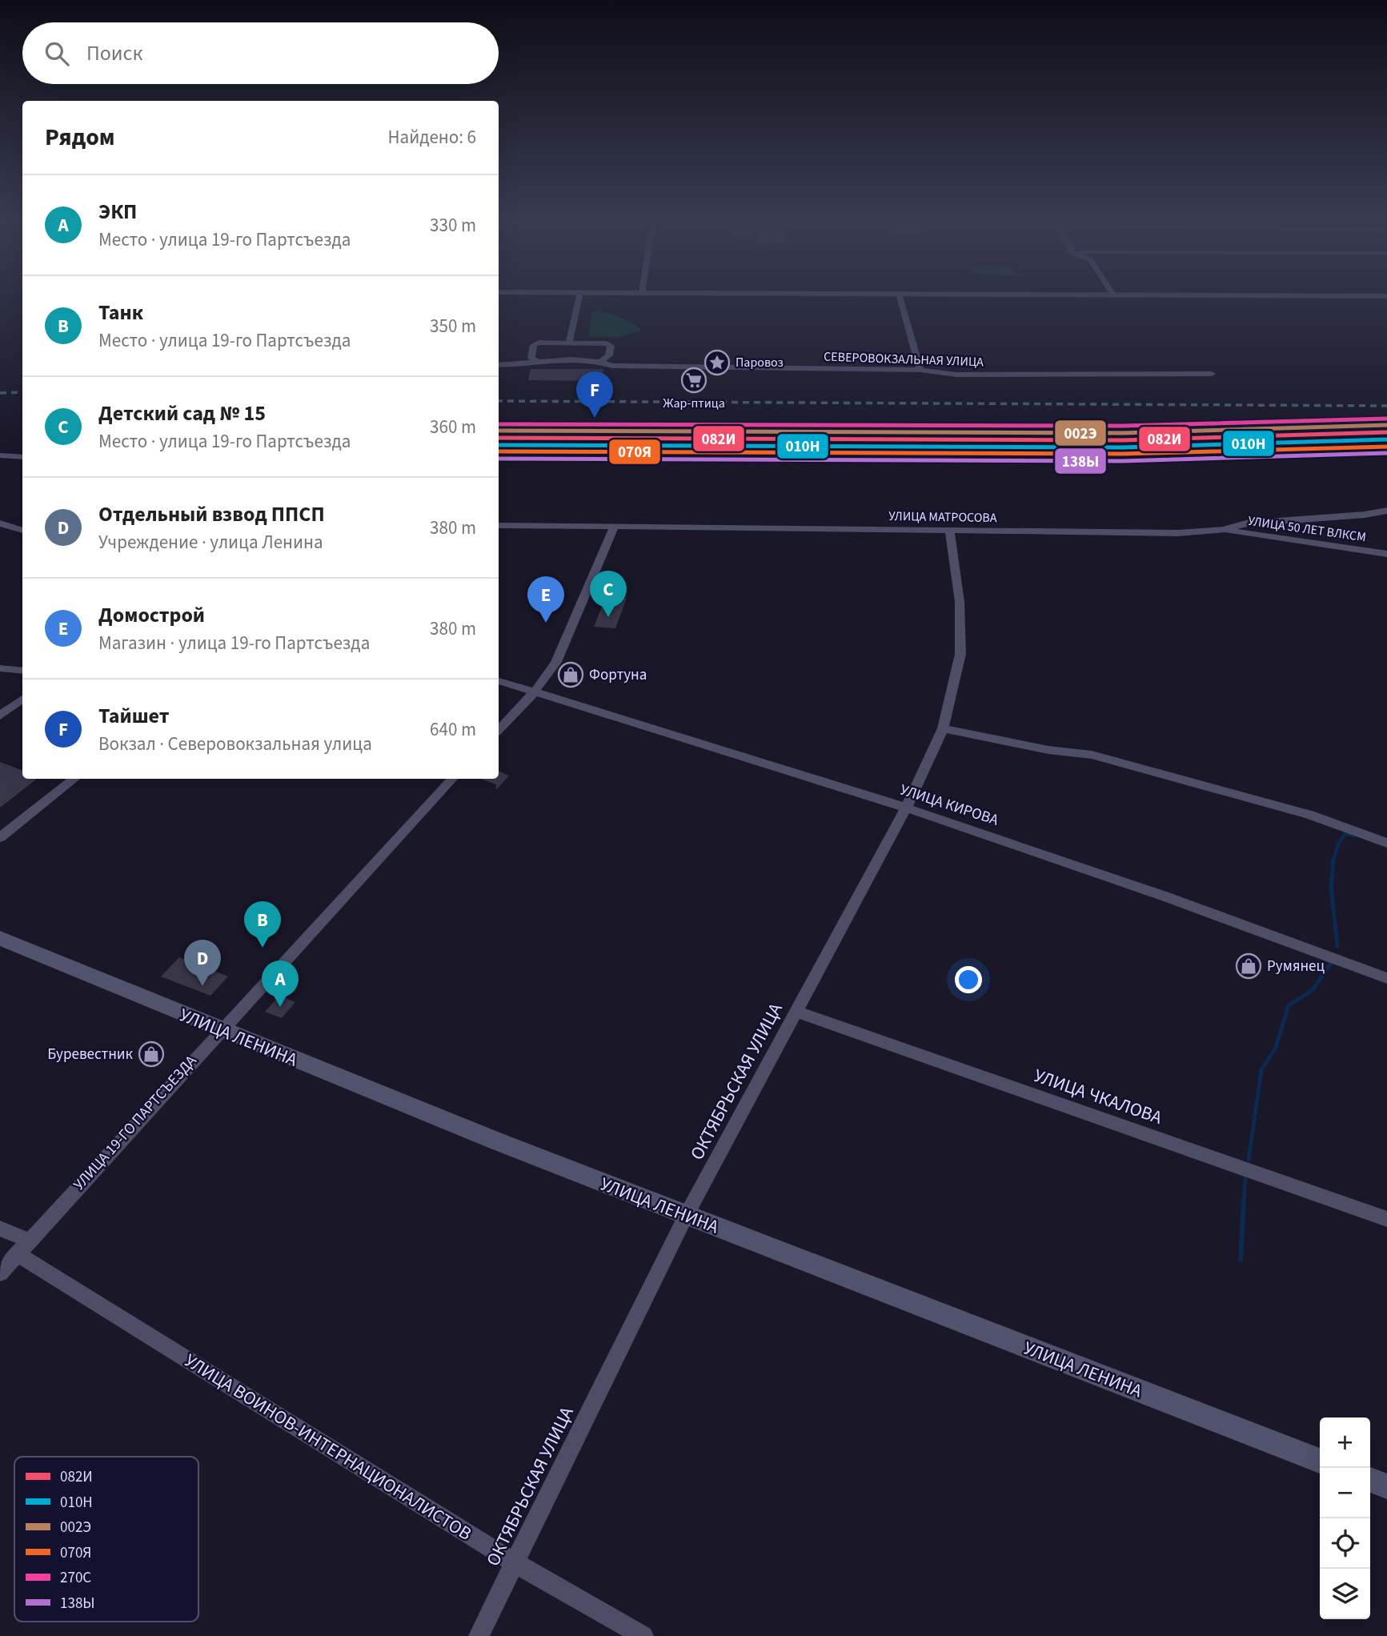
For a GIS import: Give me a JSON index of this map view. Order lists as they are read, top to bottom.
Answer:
{
  "streets": {
    "main road": ["УЛИЦА ЛЕНИНА"],
    "street": [
      "СЕВЕРОВОКЗАЛЬНАЯ УЛИЦА",
      "УЛИЦА МАТРОСОВА",
      "УЛИЦА 50 ЛЕТ ВЛКСМ",
      "УЛИЦА КИРОВА",
      "ОКТЯБРЬСКАЯ УЛИЦА",
      "УЛИЦА ЧКАЛОВА",
      "УЛИЦА 19-ГО ПАРТСЪЕЗДА",
      "УЛИЦА ВОИНОВ-ИНТЕРНАЦИОНАЛИСТОВ"
    ]
  },
  "crossings": [
    ["УЛИЦА МАТРОСОВА", "УЛИЦА 50 ЛЕТ ВЛКСМ"],
    ["УЛИЦА МАТРОСОВА", "ОКТЯБРЬСКАЯ УЛИЦА"],
    ["УЛИЦА КИРОВА", "ОКТЯБРЬСКАЯ УЛИЦА"],
    ["УЛИЦА ЛЕНИНА", "ОКТЯБРЬСКАЯ УЛИЦА"],
    ["УЛИЦА ЛЕНИНА", "УЛИЦА 19-ГО ПАРТСЪЕЗДА"],
    ["ОКТЯБРЬСКАЯ УЛИЦА", "УЛИЦА ЧКАЛОВА"],
    ["ОКТЯБРЬСКАЯ УЛИЦА", "УЛИЦА ВОИНОВ-ИНТЕРНАЦИОНАЛИСТОВ"],
    ["УЛИЦА 19-ГО ПАРТСЪЕЗДА", "УЛИЦА ВОИНОВ-ИНТЕРНАЦИОНАЛИСТОВ"]
  ],
  "places": {
    "place": ["Паровоз"],
    "supermarket": ["Жар-птица"],
    "shop": ["Фортуна", "Румянец", "Буревестник"]
  },
  "lines": [
    "transit line 270С",
    "transit line 002Э",
    "transit line 082И",
    "transit line 010Н",
    "transit line 070Я",
    "transit line 138Ы"
  ],
  "legend": [
    "082И",
    "010Н",
    "002Э",
    "070Я",
    "270С",
    "138Ы"
  ],
  "page": {
    "search": "Поиск",
    "heading": ["Рядом", "Найдено: 6"],
    "list": [
      {
        "mark": "A",
        "name": "ЭКП",
        "note": "Место · улица 19-го Партсъезда",
        "value": "330 m"
      },
      {
        "mark": "B",
        "name": "Танк",
        "note": "Место · улица 19-го Партсъезда",
        "value": "350 m"
      },
      {
        "mark": "C",
        "name": "Детский сад № 15",
        "note": "Место · улица 19-го Партсъезда",
        "value": "360 m"
      },
      {
        "mark": "D",
        "name": "Отдельный взвод ППСП",
        "note": "Учреждение · улица Ленина",
        "value": "380 m"
      },
      {
        "mark": "E",
        "name": "Домострой",
        "note": "Магазин · улица 19-го Партсъезда",
        "value": "380 m"
      },
      {
        "mark": "F",
        "name": "Тайшет",
        "note": "Вокзал · Северовокзальная улица",
        "value": "640 m"
      }
    ],
    "pins": [
      "F",
      "C",
      "E",
      "B",
      "D",
      "A"
    ],
    "map_buttons": ["+", "−"]
  }
}
